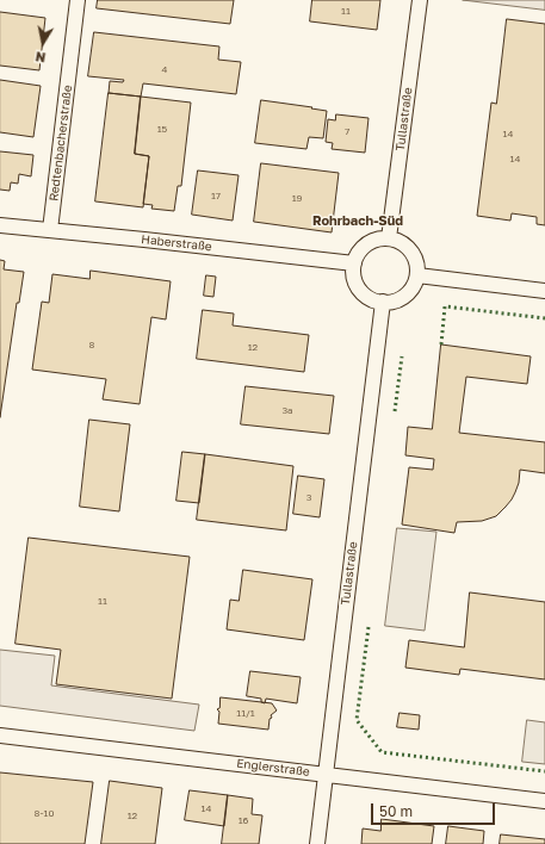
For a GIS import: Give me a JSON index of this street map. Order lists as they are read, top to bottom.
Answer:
{
  "streets": {
    "street": [
      "Tullastraße",
      "Redtenbacherstraße",
      "Haberstraße",
      "Englerstraße"
    ]
  },
  "crossings": [
    ["Tullastraße", "Haberstraße"],
    ["Tullastraße", "Englerstraße"],
    ["Redtenbacherstraße", "Haberstraße"]
  ],
  "districts": ["Rohrbach-Süd"],
  "house_numbers": [
    "11",
    "4",
    "15",
    "7",
    "14",
    "14",
    "17",
    "19",
    "8",
    "12",
    "3a",
    "3",
    "11",
    "11/1",
    "14",
    "8-10",
    "12",
    "16"
  ],
  "scale_bar": "50 m",
  "north": "bottom"
}
